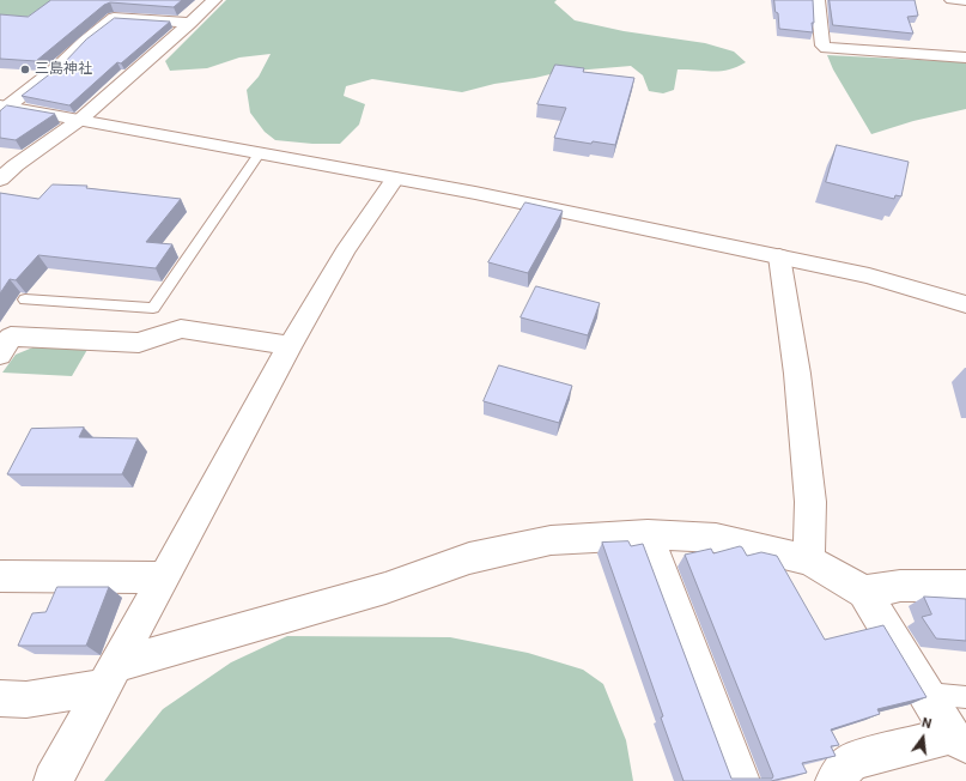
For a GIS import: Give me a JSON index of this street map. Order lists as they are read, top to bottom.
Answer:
{
  "places": ["三島神社"],
  "north": "top"
}
